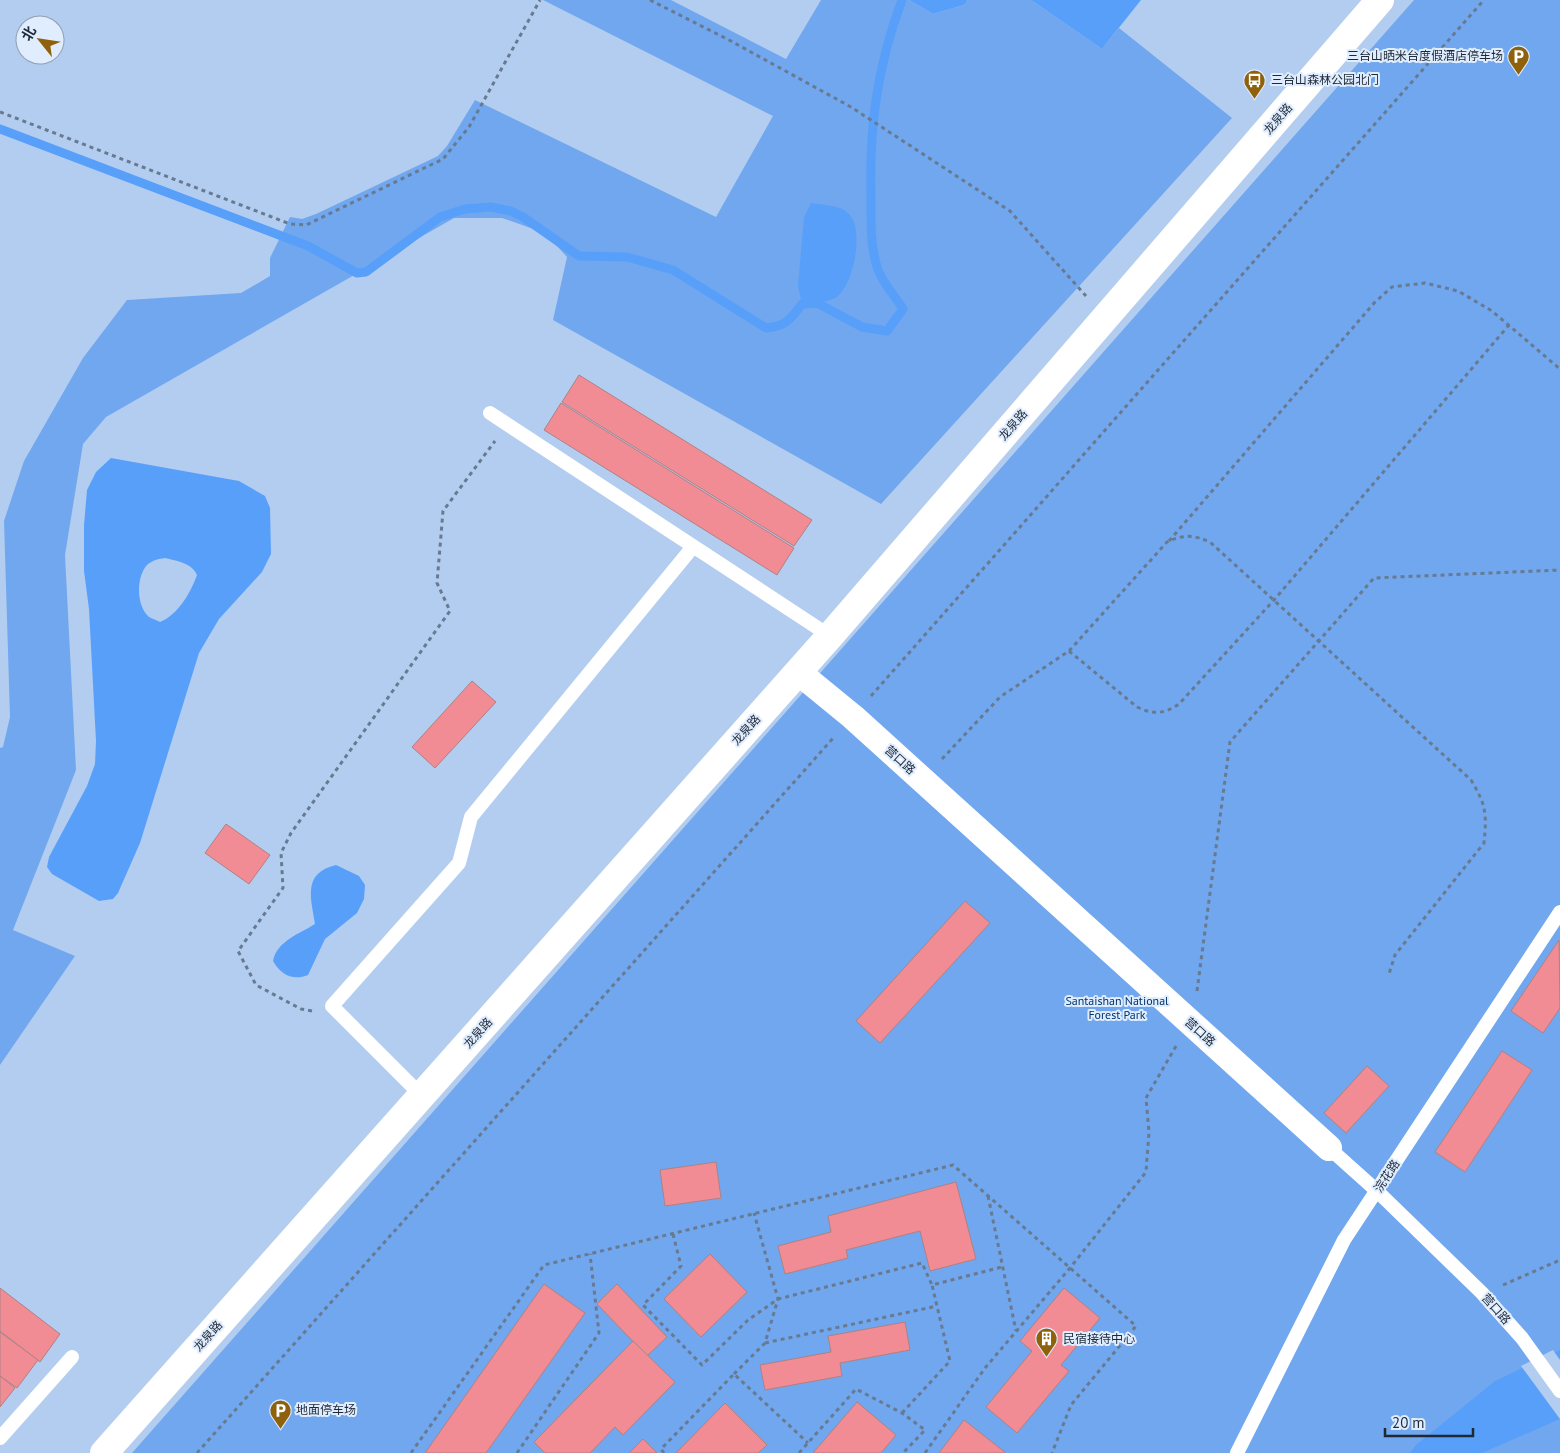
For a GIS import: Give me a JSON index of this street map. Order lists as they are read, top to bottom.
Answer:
{
  "streets": {
    "street": ["龙泉路", "营口路"],
    "lane": ["浣花路"]
  },
  "crossings": [
    ["龙泉路", "营口路"],
    ["营口路", "浣花路"]
  ],
  "parks": ["Santaishan National Forest Park"],
  "places": {
    "parking": ["三台山晒米台度假酒店停车场", "地面停车场"],
    "bus stop": ["三台山森林公园北门"],
    "building": ["民宿接待中心"]
  },
  "scale_bar": "20 m",
  "north": "top left"
}
